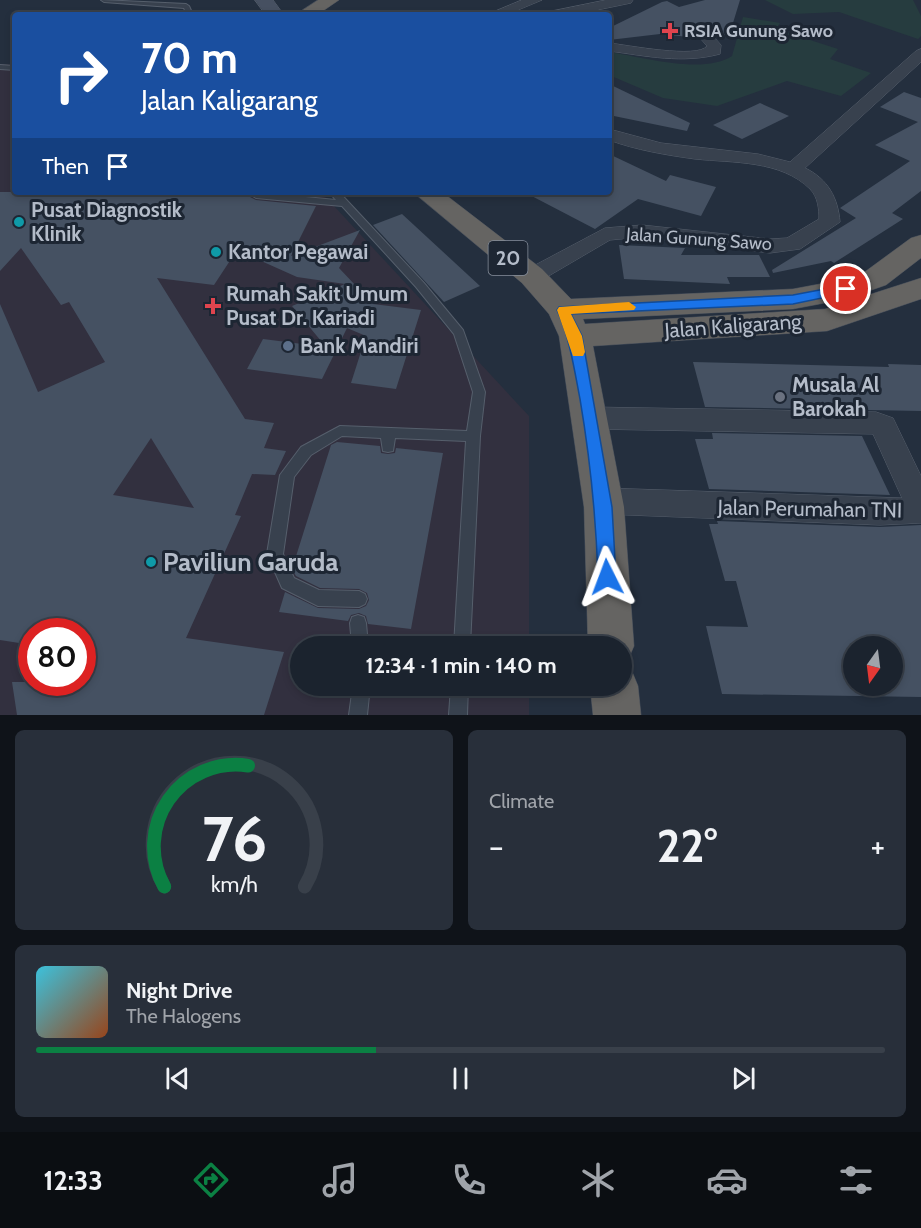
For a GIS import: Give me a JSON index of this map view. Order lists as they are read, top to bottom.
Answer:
{
  "streets": {
    "highway": ["20", "Jalan Kaligarang"],
    "street": ["Jalan Gunung Sawo", "Jalan Perumahan TNI"]
  },
  "crossings": [
    ["Jalan Gunung Sawo", "20"],
    ["20", "Jalan Kaligarang"]
  ],
  "places": {
    "health": ["RSIA Gunung Sawo", "Rumah Sakit Umum Pusat Dr. Kariadi"],
    "other": [
      "Pusat Diagnostik Klinik",
      "Kantor Pegawai",
      "Bank Mandiri",
      "Musala Al Barokah",
      "Paviliun Garuda"
    ]
  },
  "north": "bottom",
  "page": {
    "turn": ["70 m", "Jalan Kaligarang"],
    "then": "Then",
    "limit": "80",
    "trip": "12:34 · 1 min · 140 m",
    "tile": "Climate",
    "heat": ["−", "22°", "+"],
    "song": ["Night Drive", "The Halogens"],
    "tabs": "12:33",
    "gauge": ["76", "km/h"]
  }
}
